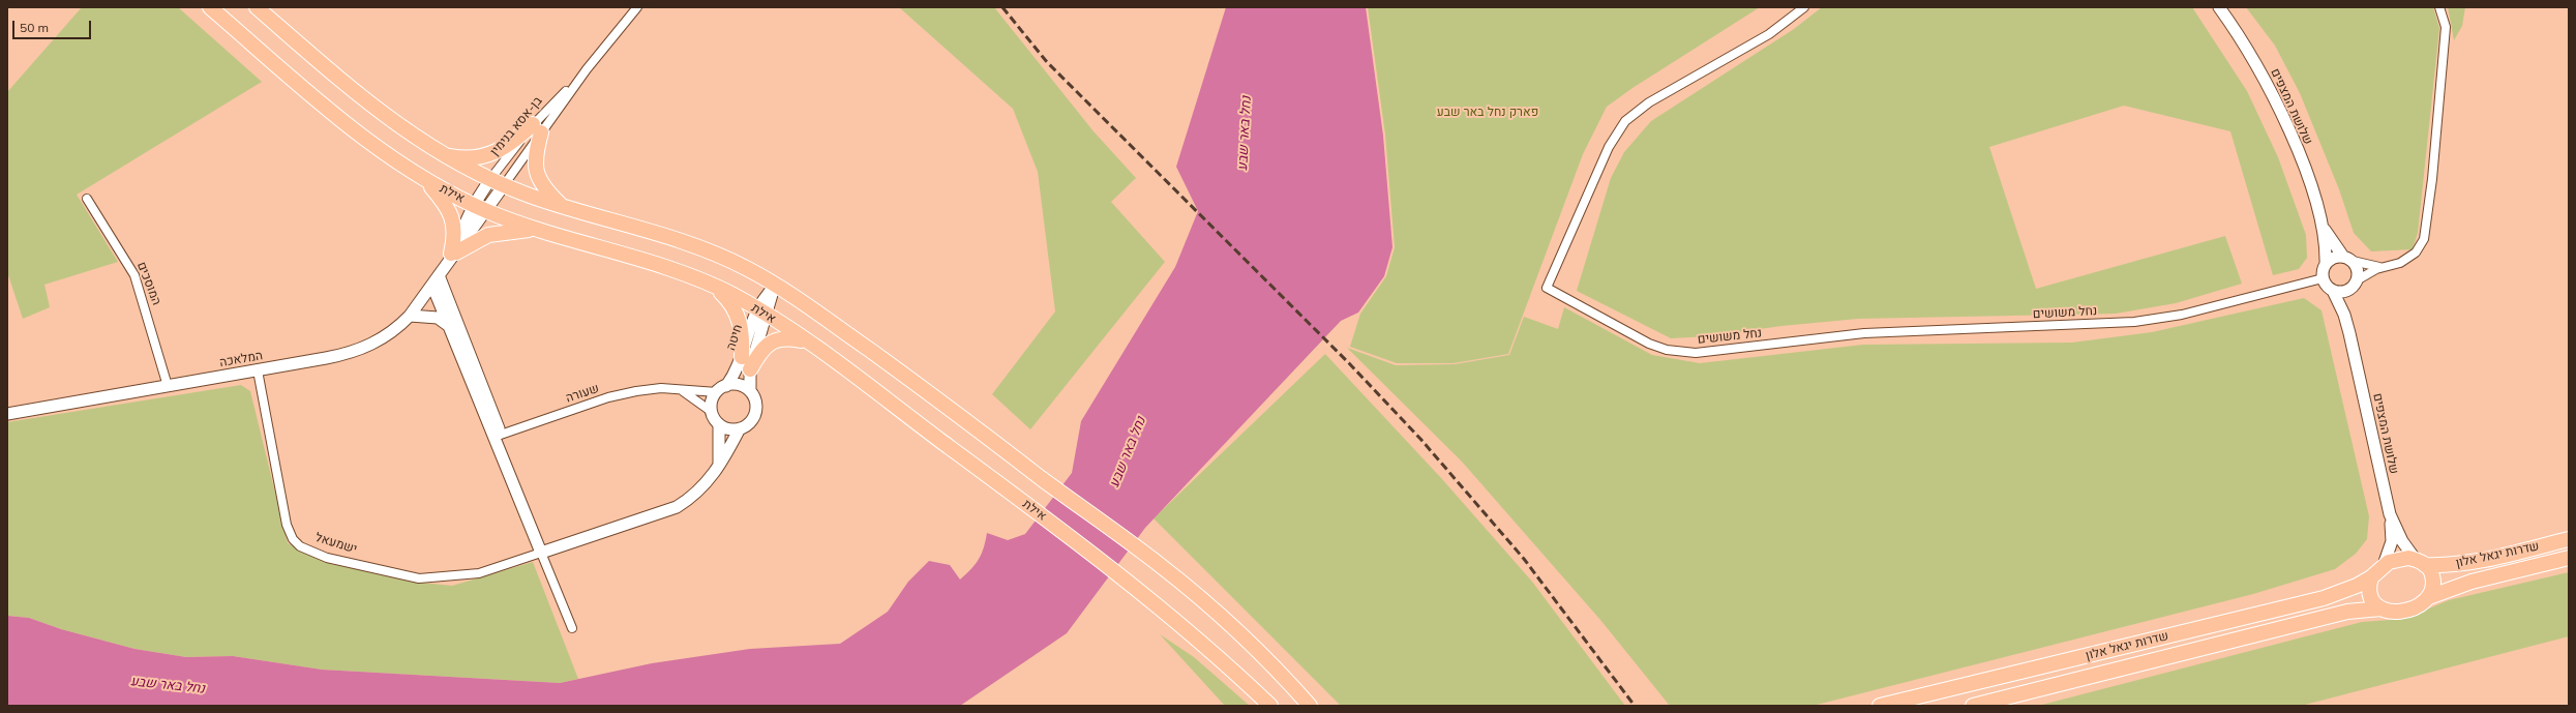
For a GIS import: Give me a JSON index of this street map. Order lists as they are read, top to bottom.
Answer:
{
  "streets": {
    "highway": ["אילת", "שדרות יגאל אלון"],
    "street": [
      "שלושת המצפים",
      "בן-אסא בנימין",
      "המוסכים",
      "נחל משושים",
      "חיטה",
      "המלאכה",
      "שעורה",
      "ישמעאל"
    ]
  },
  "crossings": [
    ["שלושת המצפים", "נחל משושים"],
    ["שלושת המצפים", "שדרות יגאל אלון"],
    ["בן-אסא בנימין", "אילת"],
    ["בן-אסא בנימין", "המלאכה"],
    ["אילת", "חיטה"],
    ["אילת", "המלאכה"],
    ["המוסכים", "המלאכה"],
    ["חיטה", "שעורה"],
    ["חיטה", "ישמעאל"],
    ["המלאכה", "ישמעאל"]
  ],
  "water": ["נחל באר שבע"],
  "parks": ["פארק נחל באר שבע"],
  "scale_bar": "50 m"
}
